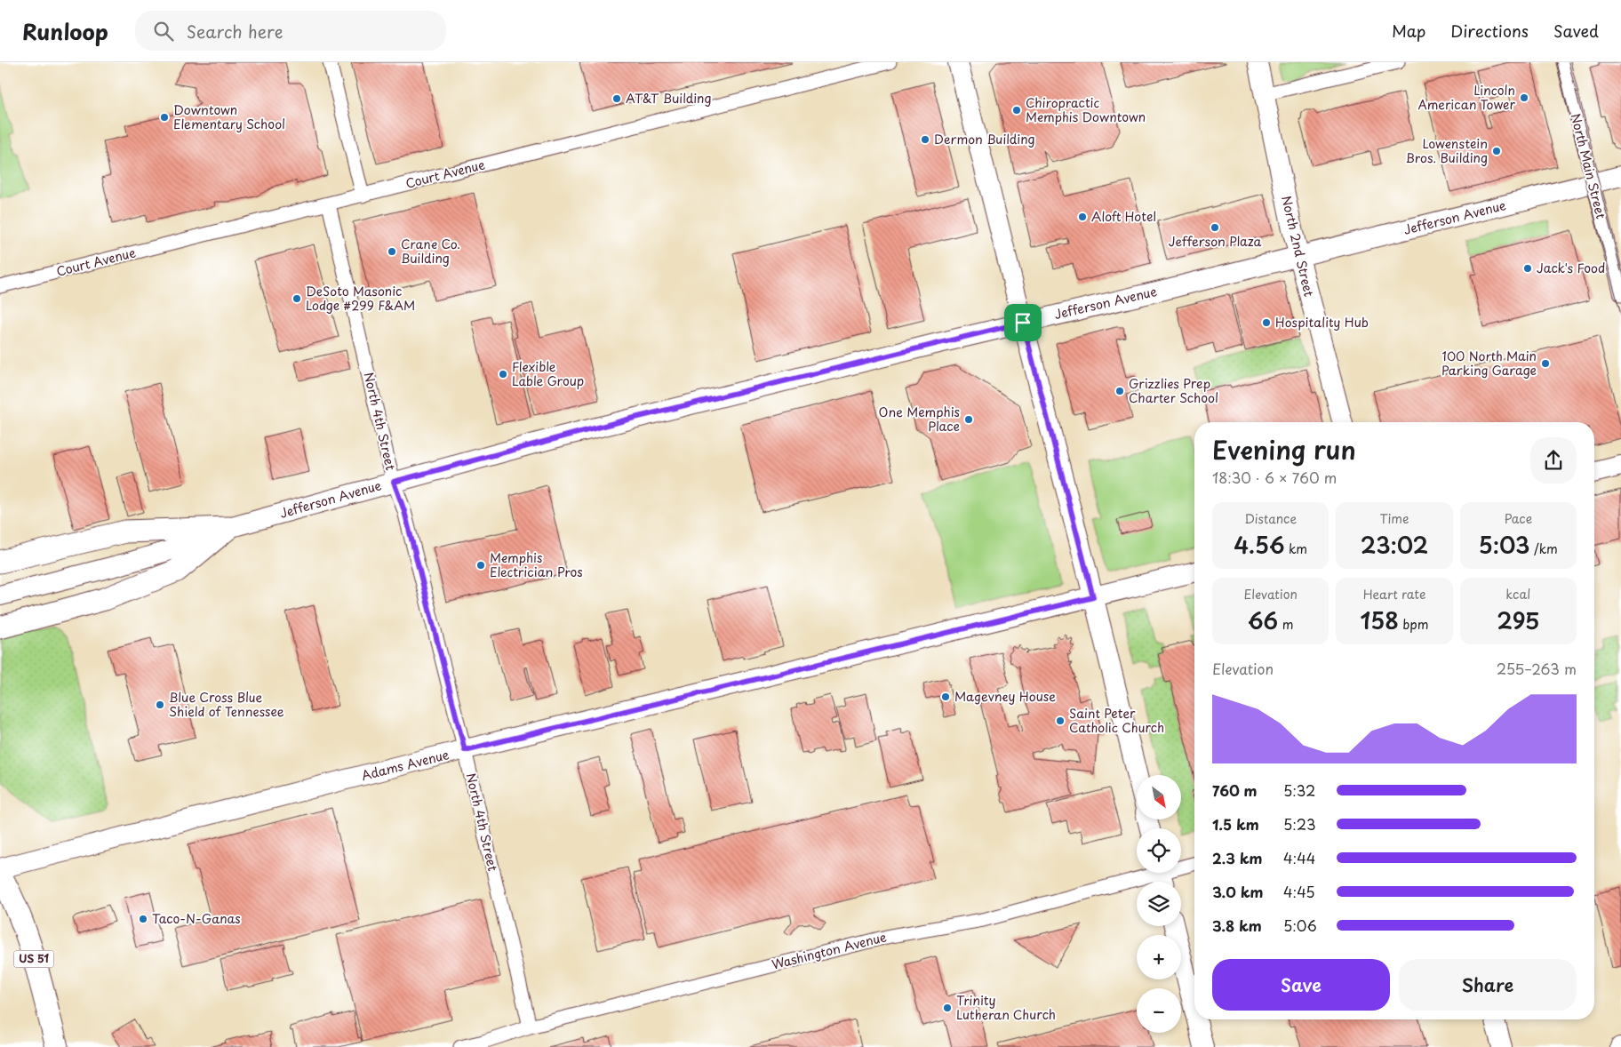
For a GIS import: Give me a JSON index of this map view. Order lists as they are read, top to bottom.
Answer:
{
  "streets": {
    "main road": [
      "Jefferson Avenue",
      "North 2nd Street",
      "Adams Avenue",
      "US 51"
    ],
    "street": [
      "North Main Street",
      "Court Avenue",
      "North 4th Street",
      "Washington Avenue"
    ]
  },
  "crossings": [
    ["North Main Street", "Jefferson Avenue"],
    ["Court Avenue", "North 4th Street"],
    ["Jefferson Avenue", "North 2nd Street"],
    ["Jefferson Avenue", "North 4th Street"],
    ["North 4th Street", "Adams Avenue"],
    ["North 4th Street", "Washington Avenue"]
  ],
  "places": [
    "Lincoln American Tower",
    "AT&T Building",
    "Chiropractic Memphis Downtown",
    "Downtown Elementary School",
    "Dermon Building",
    "Lowenstein Bros. Building",
    "Aloft Hotel",
    "Jefferson Plaza",
    "Crane Co. Building",
    "Jack's Food",
    "DeSoto Masonic Lodge #299 F&AM",
    "Hospitality Hub",
    "100 North Main Parking Garage",
    "Flexible Lable Group",
    "Grizzlies Prep Charter School",
    "One Memphis Place",
    "Memphis Electrician Pros",
    "Magevney House",
    "Blue Cross Blue Shield of Tennessee",
    "Saint Peter Catholic Church",
    "Taco-N-Ganas",
    "Trinity Lutheran Church"
  ],
  "north": "bottom right",
  "page": {
    "header": "Runloop",
    "search": "Search here",
    "nav": ["Map", "Directions", "Saved"],
    "heading": ["Evening run", "18:30 · 6 × 760 m"],
    "stats": [
      ["Distance", "4.56 km"],
      ["Time", "23:02"],
      ["Pace", "5:03 /km"],
      ["Elevation", "66 m"],
      ["Heart rate", "158 bpm"],
      ["kcal", "295"]
    ],
    "chart": ["Elevation", "255–263 m"],
    "list": [
      {
        "name": "760 m",
        "note": "5:32"
      },
      {
        "name": "1.5 km",
        "note": "5:23"
      },
      {
        "name": "2.3 km",
        "note": "4:44"
      },
      {
        "name": "3.0 km",
        "note": "4:45"
      },
      {
        "name": "3.8 km",
        "note": "5:06"
      }
    ],
    "map_buttons": ["+", "−"],
    "buttons": ["Save", "Share"]
  }
}
